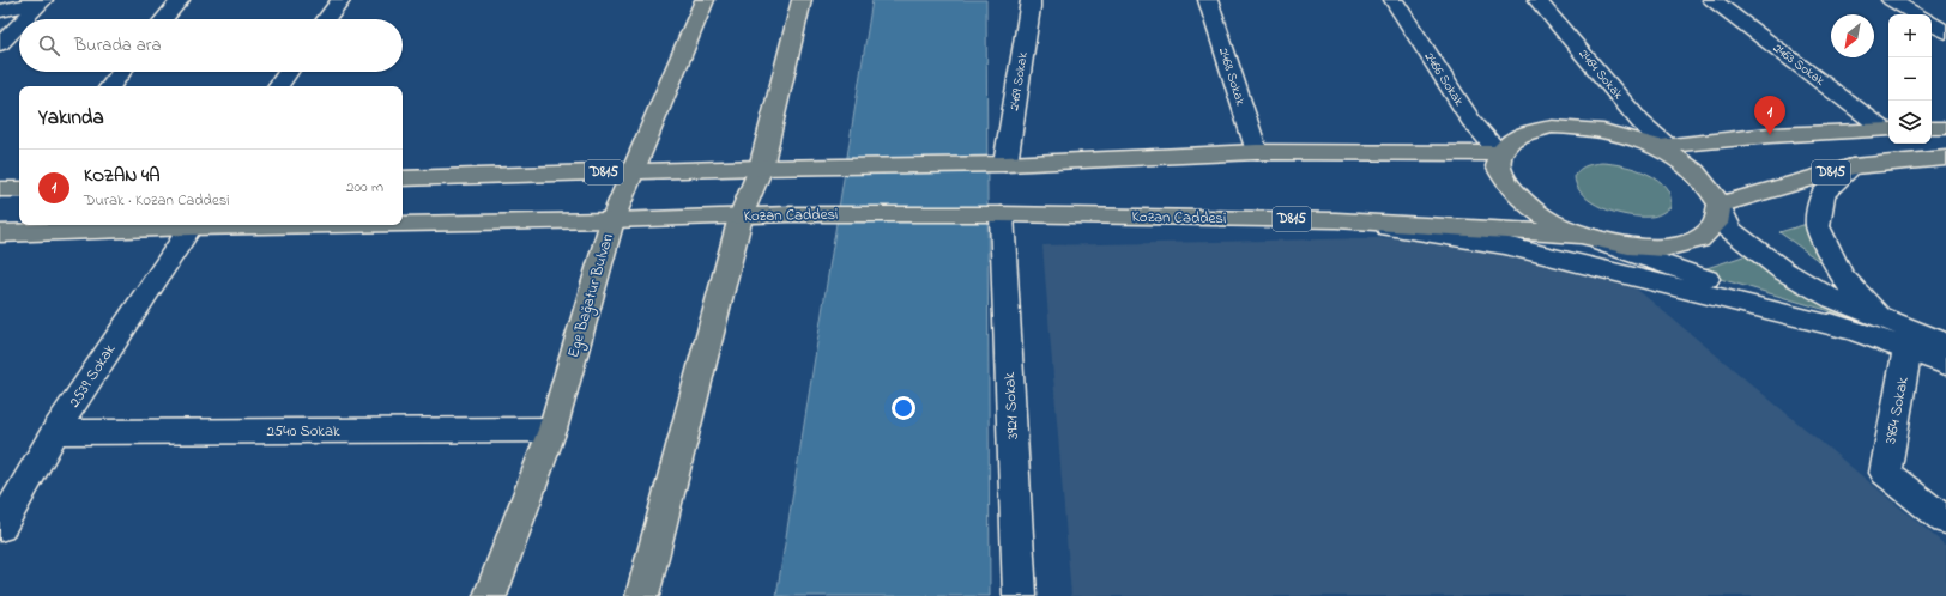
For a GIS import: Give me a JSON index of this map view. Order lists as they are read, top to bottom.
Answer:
{
  "streets": {
    "main road": ["D815", "Kozan Caddesi", "Ege Bağatur Bulvarı"],
    "street": [
      "2463 Sokak",
      "2464 Sokak",
      "2468 Sokak",
      "2466 Sokak",
      "2469 Sokak",
      "2539 Sokak",
      "3921 Sokak",
      "3964 Sokak",
      "2540 Sokak"
    ]
  },
  "crossings": [
    ["2468 Sokak", "D815"],
    ["2466 Sokak", "D815"],
    ["2469 Sokak", "D815"],
    ["D815", "Kozan Caddesi"],
    ["D815", "Ege Bağatur Bulvarı"],
    ["Kozan Caddesi", "Ege Bağatur Bulvarı"],
    ["Kozan Caddesi", "2539 Sokak"],
    ["Kozan Caddesi", "3921 Sokak"],
    ["Ege Bağatur Bulvarı", "2540 Sokak"],
    ["2539 Sokak", "2540 Sokak"]
  ],
  "north": "bottom left",
  "page": {
    "map_buttons": ["+", "−"],
    "search": "Burada ara",
    "heading": "Yakında",
    "pins": "1",
    "list": [
      {
        "mark": "1",
        "name": "KOZAN 4A",
        "note": "Durak · Kozan Caddesi",
        "value": "200 m"
      }
    ]
  }
}
